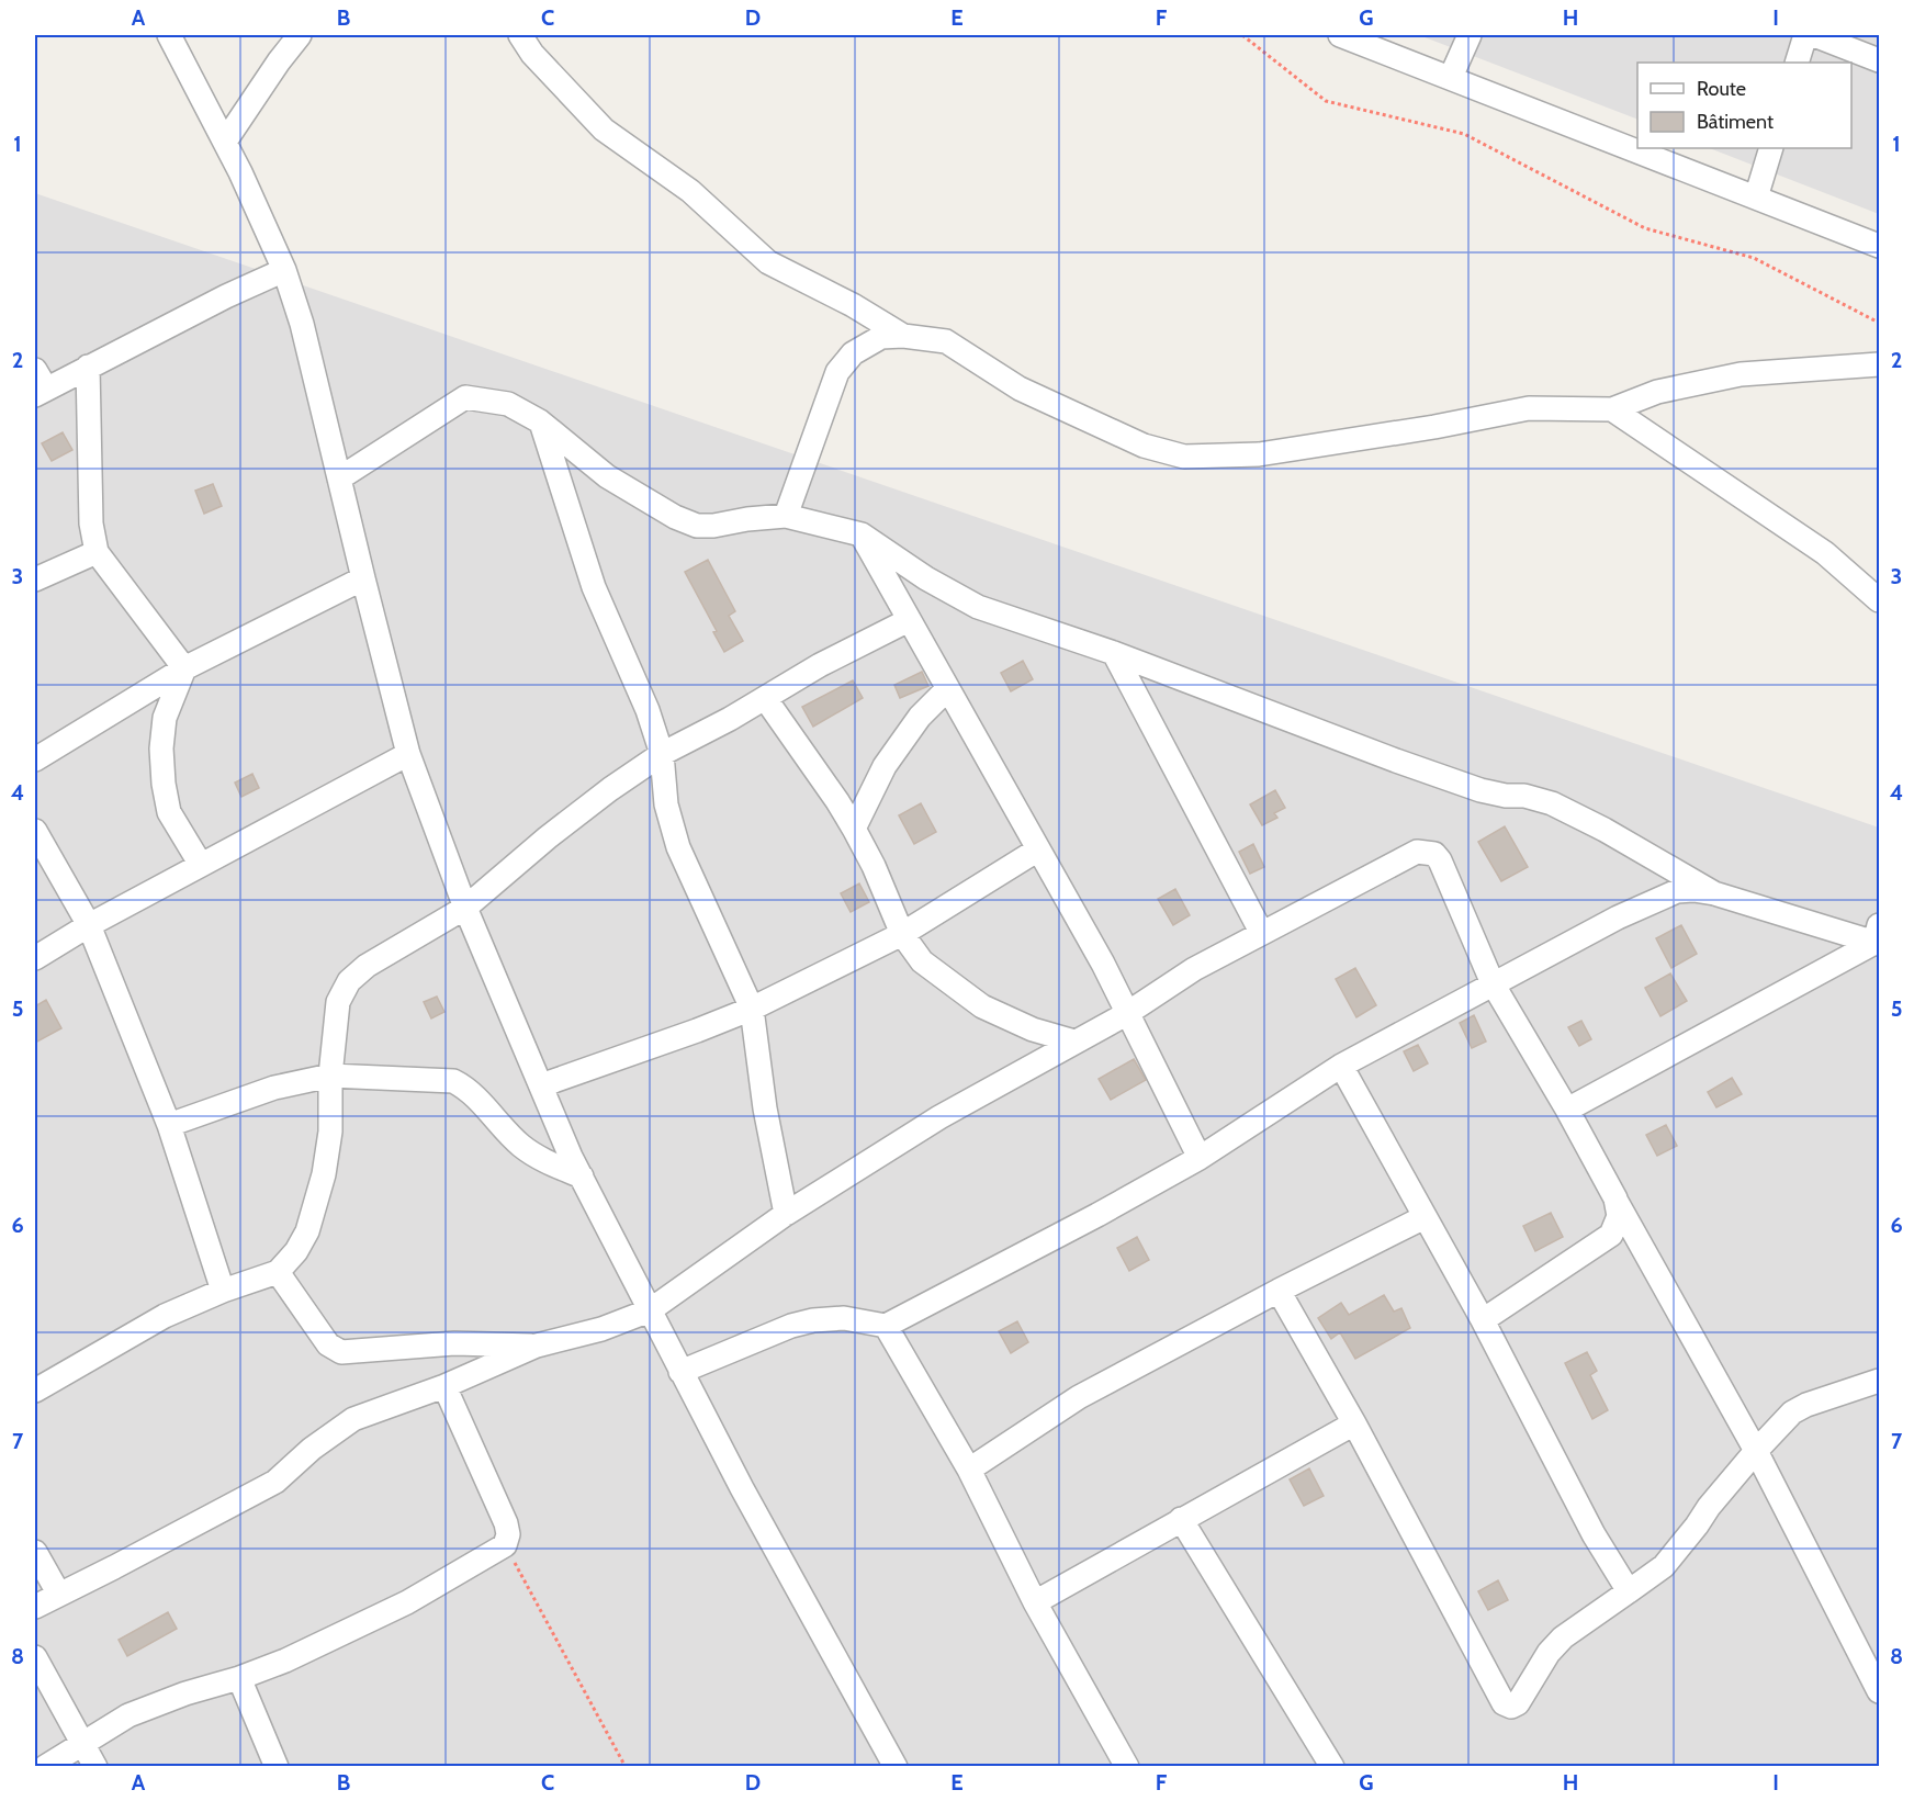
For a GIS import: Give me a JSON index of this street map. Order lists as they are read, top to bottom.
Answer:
{
  "legend": ["Route", "Bâtiment"],
  "grid": {
    "columns": [
      "A",
      "B",
      "C",
      "D",
      "E",
      "F",
      "G",
      "H",
      "I"
    ],
    "rows": [
      "1",
      "2",
      "3",
      "4",
      "5",
      "6",
      "7",
      "8"
    ]
  }
}
